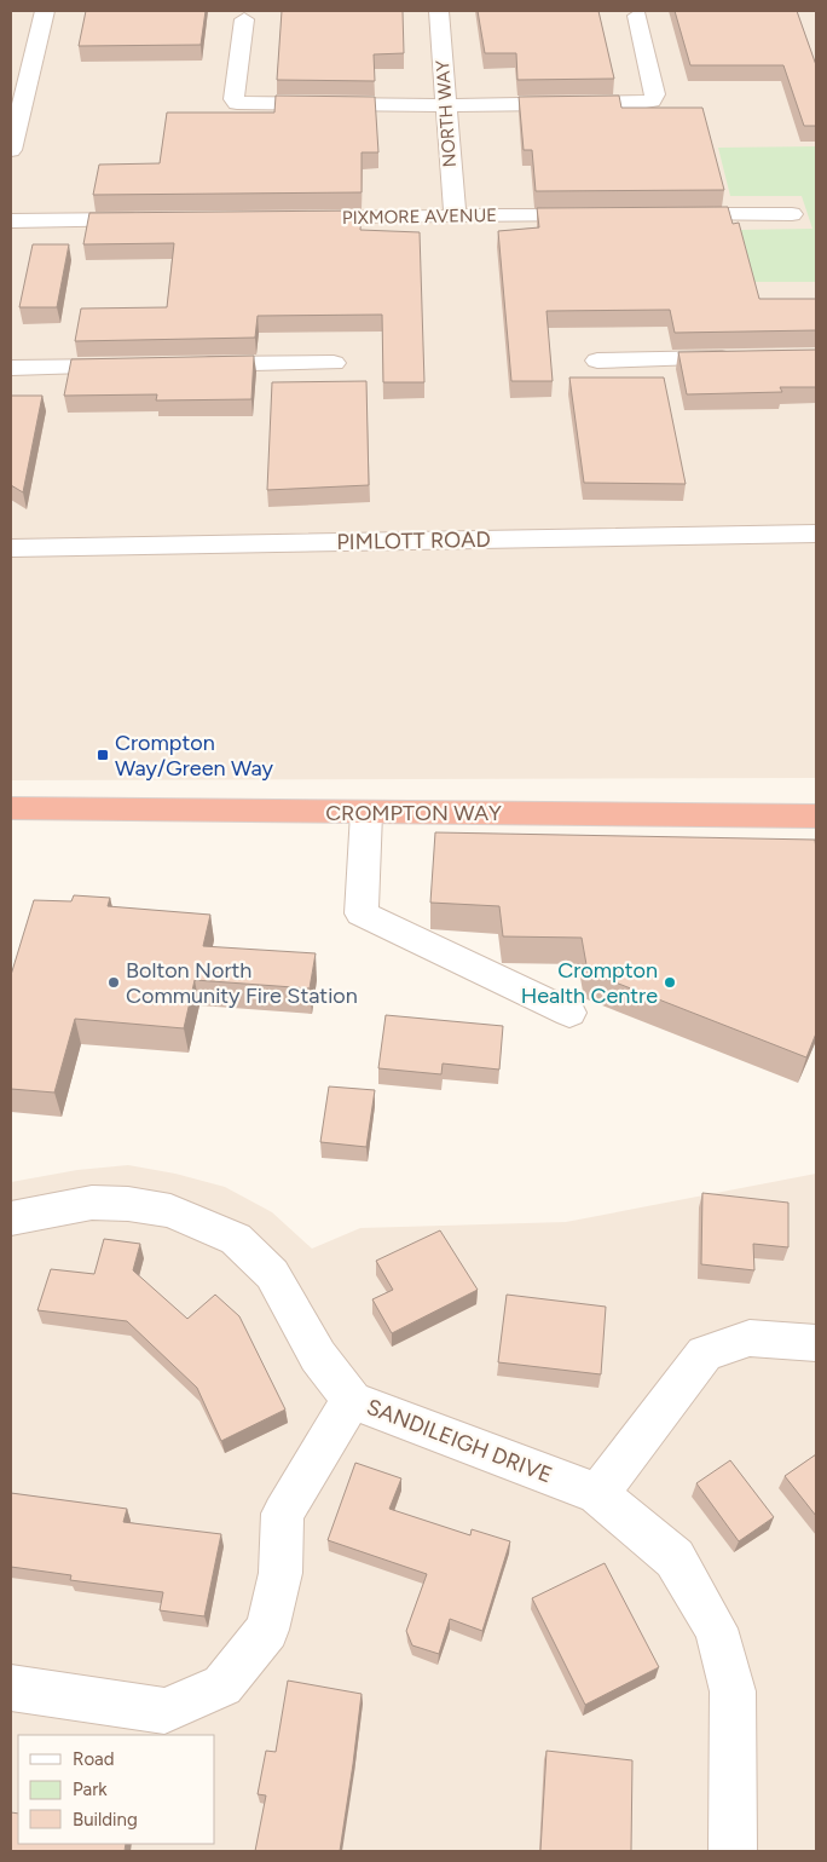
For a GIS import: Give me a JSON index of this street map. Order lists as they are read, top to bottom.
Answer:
{
  "streets": {
    "highway": ["CROMPTON WAY"],
    "street": [
      "NORTH WAY",
      "PIXMORE AVENUE",
      "PIMLOTT ROAD",
      "SANDILEIGH DRIVE"
    ]
  },
  "crossings": [
    ["NORTH WAY", "PIXMORE AVENUE"]
  ],
  "places": {
    "transit": ["Crompton Way/Green Way"],
    "other": ["Bolton North Community Fire Station", "Crompton Health Centre"]
  },
  "legend": ["Road", "Park", "Building"]
}
